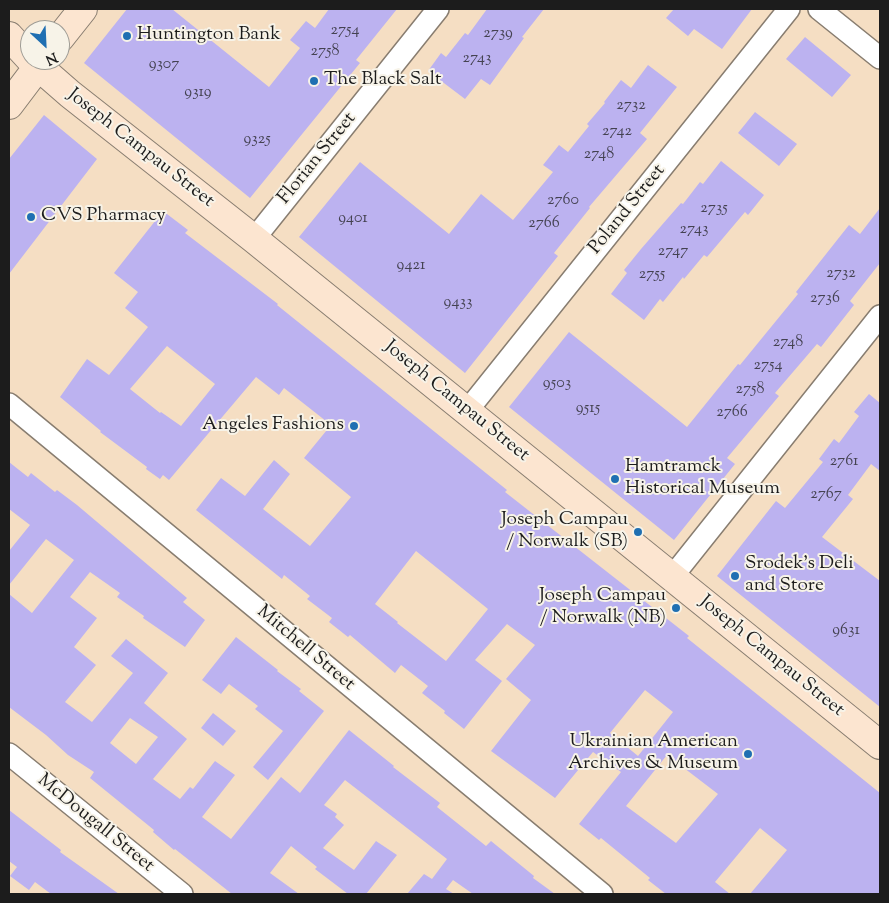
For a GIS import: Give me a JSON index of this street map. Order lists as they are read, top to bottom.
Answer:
{
  "streets": {
    "street": [
      "Joseph Campau Street",
      "Florian Street",
      "Poland Street",
      "Mitchell Street",
      "McDougall Street"
    ]
  },
  "crossings": [
    ["Joseph Campau Street", "Florian Street"],
    ["Joseph Campau Street", "Poland Street"]
  ],
  "places": [
    "Huntington Bank",
    "The Black Salt",
    "CVS Pharmacy",
    "Angeles Fashions",
    "Hamtramck Historical Museum",
    "Joseph Campau / Norwalk (SB)",
    "Srodek's Deli and Store",
    "Joseph Campau / Norwalk (NB)",
    "Ukrainian American Archives & Museum"
  ],
  "house_numbers": [
    "2754",
    "2739",
    "2758",
    "2743",
    "9307",
    "9319",
    "2732",
    "2742",
    "9325",
    "2748",
    "2760",
    "2735",
    "9401",
    "2766",
    "2743",
    "2747",
    "9421",
    "2732",
    "2755",
    "2736",
    "9433",
    "2748",
    "2754",
    "9503",
    "2758",
    "9515",
    "2766",
    "2761",
    "2767",
    "9631"
  ],
  "north": "bottom right"
}
